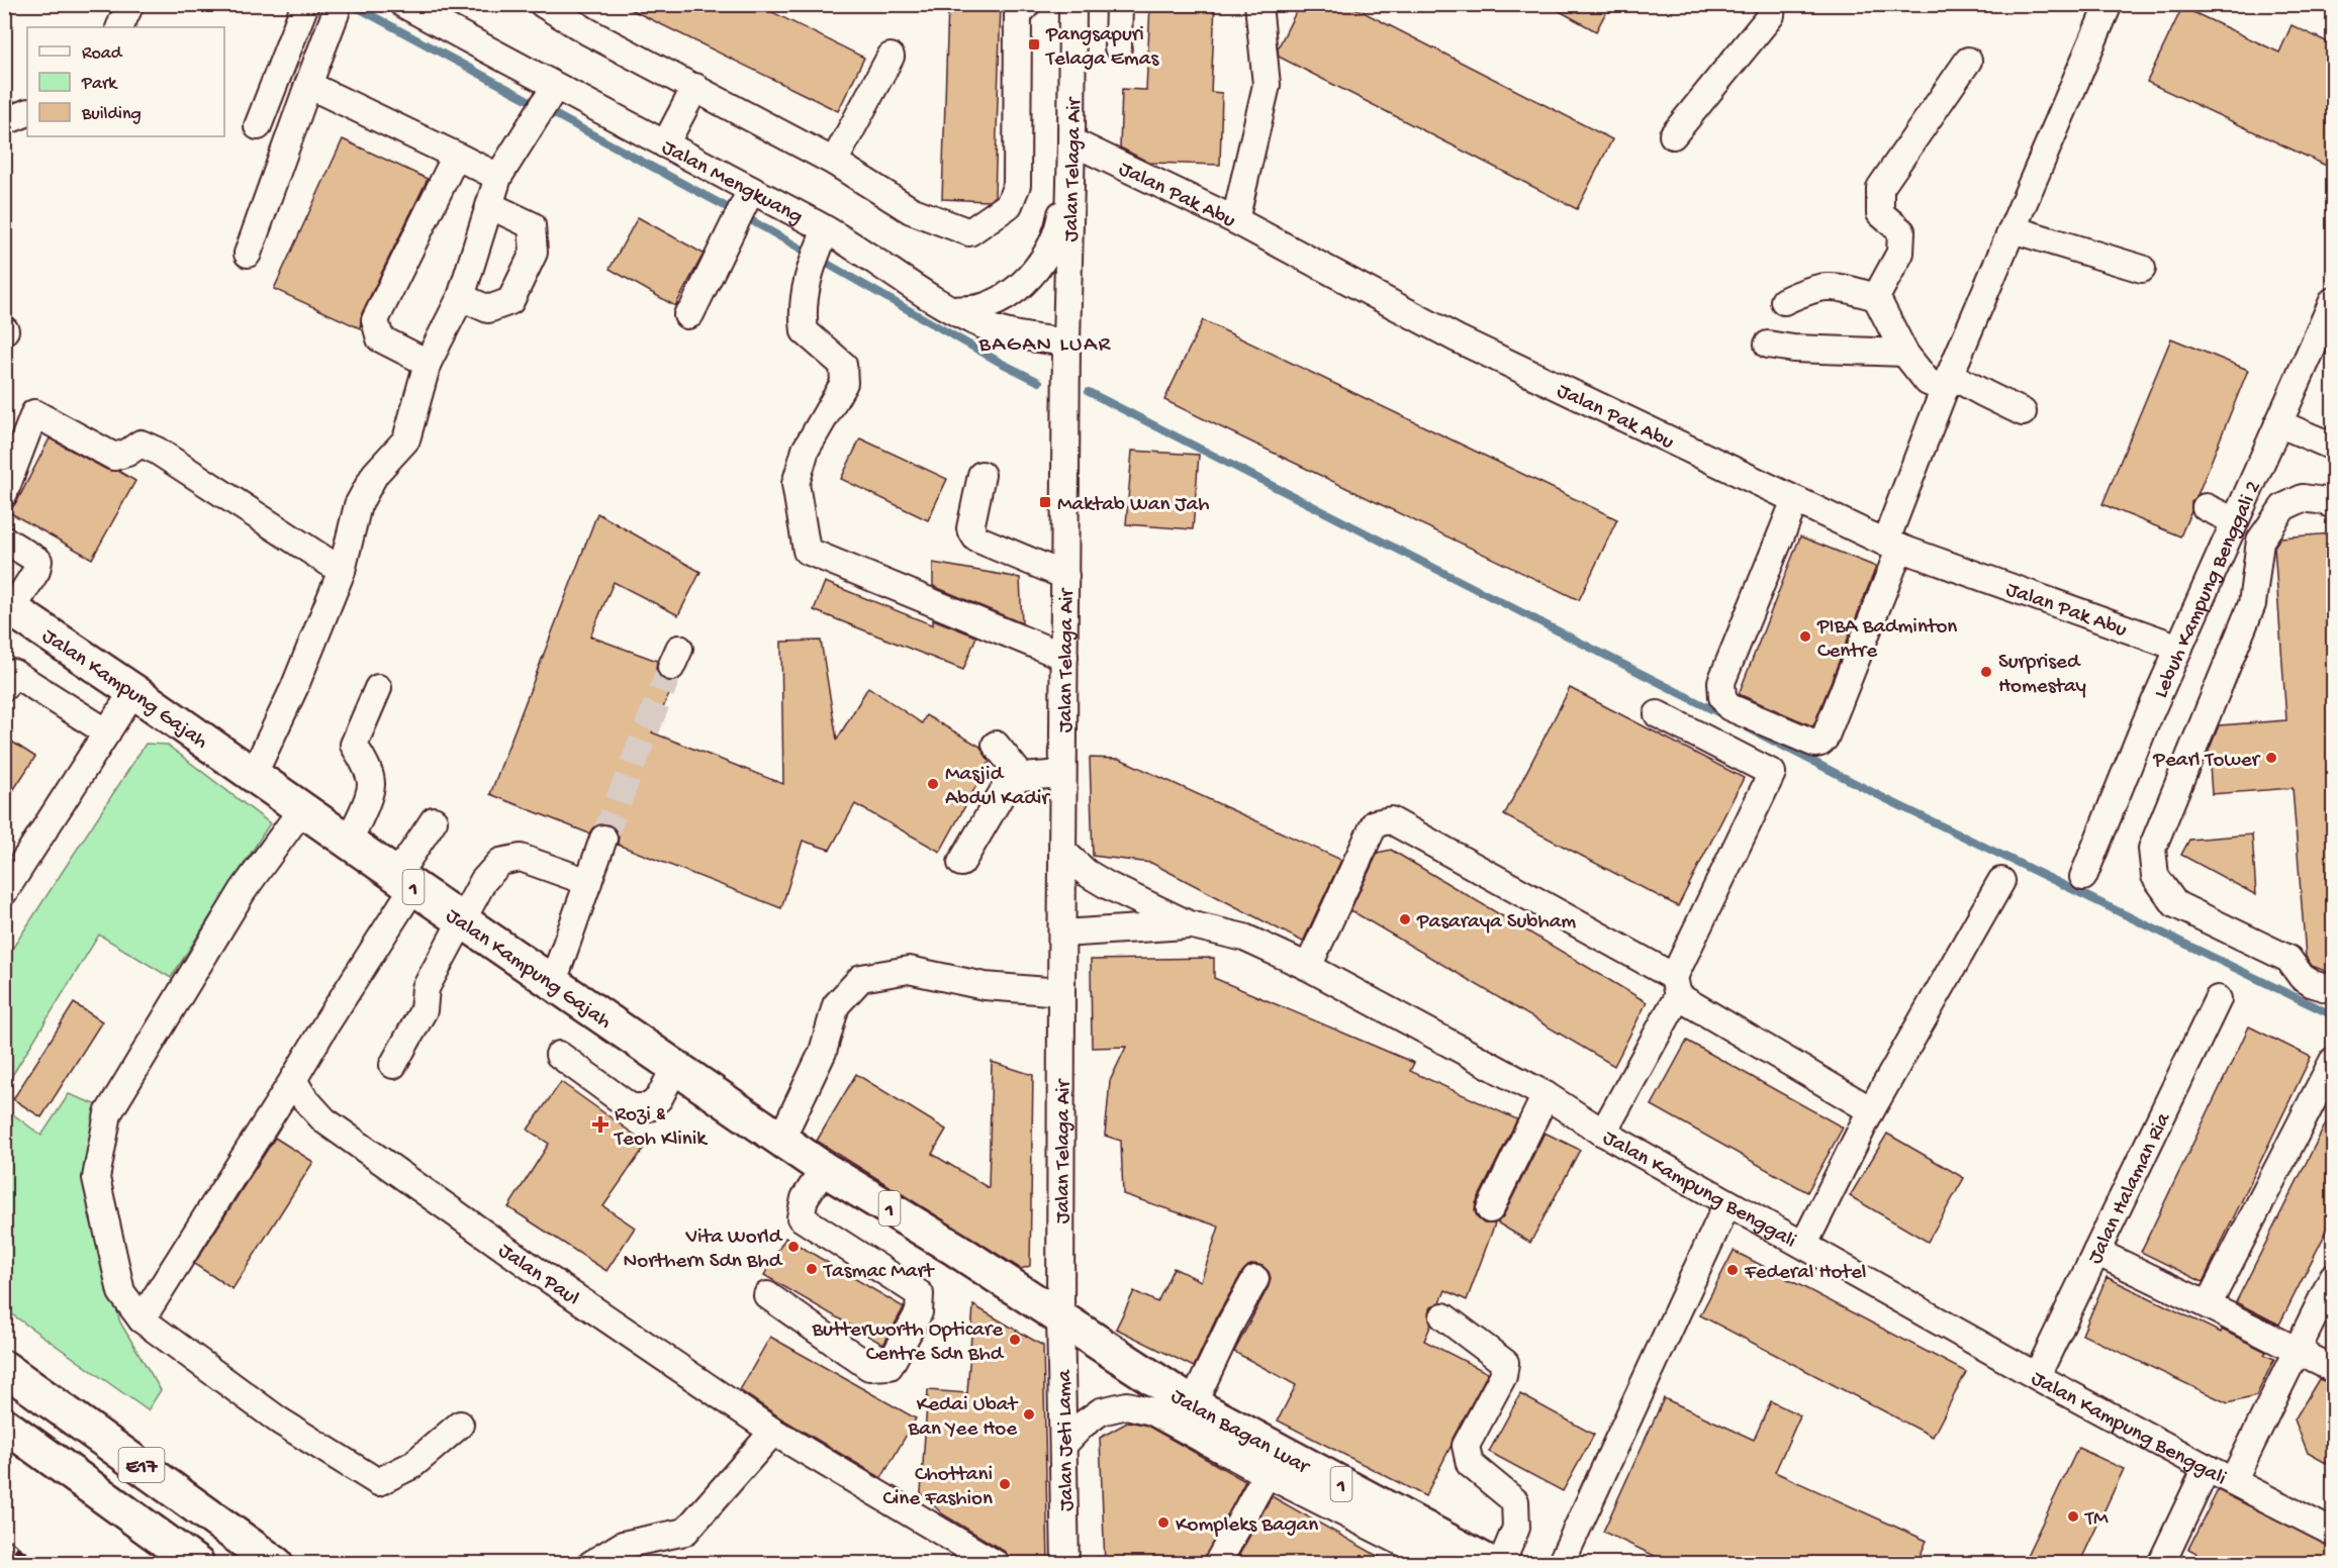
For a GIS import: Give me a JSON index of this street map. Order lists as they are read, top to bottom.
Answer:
{
  "streets": {
    "main road": [
      "Jalan Kampung Gajah",
      "1",
      "Jalan Bagan Luar",
      "E17"
    ],
    "street": [
      "Jalan Telaga Air",
      "Jalan Mengkuang",
      "Jalan Pak Abu",
      "Lebuh Kampung Benggali 2",
      "Jalan Kampung Benggali",
      "Jalan Halaman Ria",
      "Jalan Paul",
      "Jalan Jeti Lama"
    ]
  },
  "crossings": [
    ["Jalan Telaga Air", "Jalan Mengkuang"],
    ["Jalan Telaga Air", "Jalan Pak Abu"],
    ["Jalan Telaga Air", "Jalan Kampung Gajah"],
    ["Jalan Telaga Air", "Jalan Bagan Luar"],
    ["Jalan Telaga Air", "Jalan Jeti Lama"],
    ["Jalan Pak Abu", "Lebuh Kampung Benggali 2"],
    ["Jalan Kampung Gajah", "Jalan Bagan Luar"],
    ["Jalan Kampung Gajah", "Jalan Jeti Lama"],
    ["Jalan Kampung Benggali", "Jalan Halaman Ria"],
    ["Jalan Bagan Luar", "Jalan Jeti Lama"]
  ],
  "districts": ["BAGAN LUAR"],
  "places": {
    "transit": ["Pangsapuri Telaga Emas", "Maktab Wan Jah"],
    "other": [
      "PIBA Badminton Centre",
      "Surprised Homestay",
      "Pearl Tower",
      "Masjid Abdul Kadir",
      "Pasaraya Subham",
      "Vita World Northern Sdn Bhd",
      "Tasmac Mart",
      "Federal Hotel",
      "Butterworth Opticare Centre Sdn Bhd",
      "Kedai Ubat Ban Yee Hoe",
      "Chottani Cine Fashion",
      "TM",
      "Kompleks Bagan"
    ],
    "health": ["Rozi & Teoh Klinik"]
  },
  "legend": ["Road", "Park", "Building"]
}
